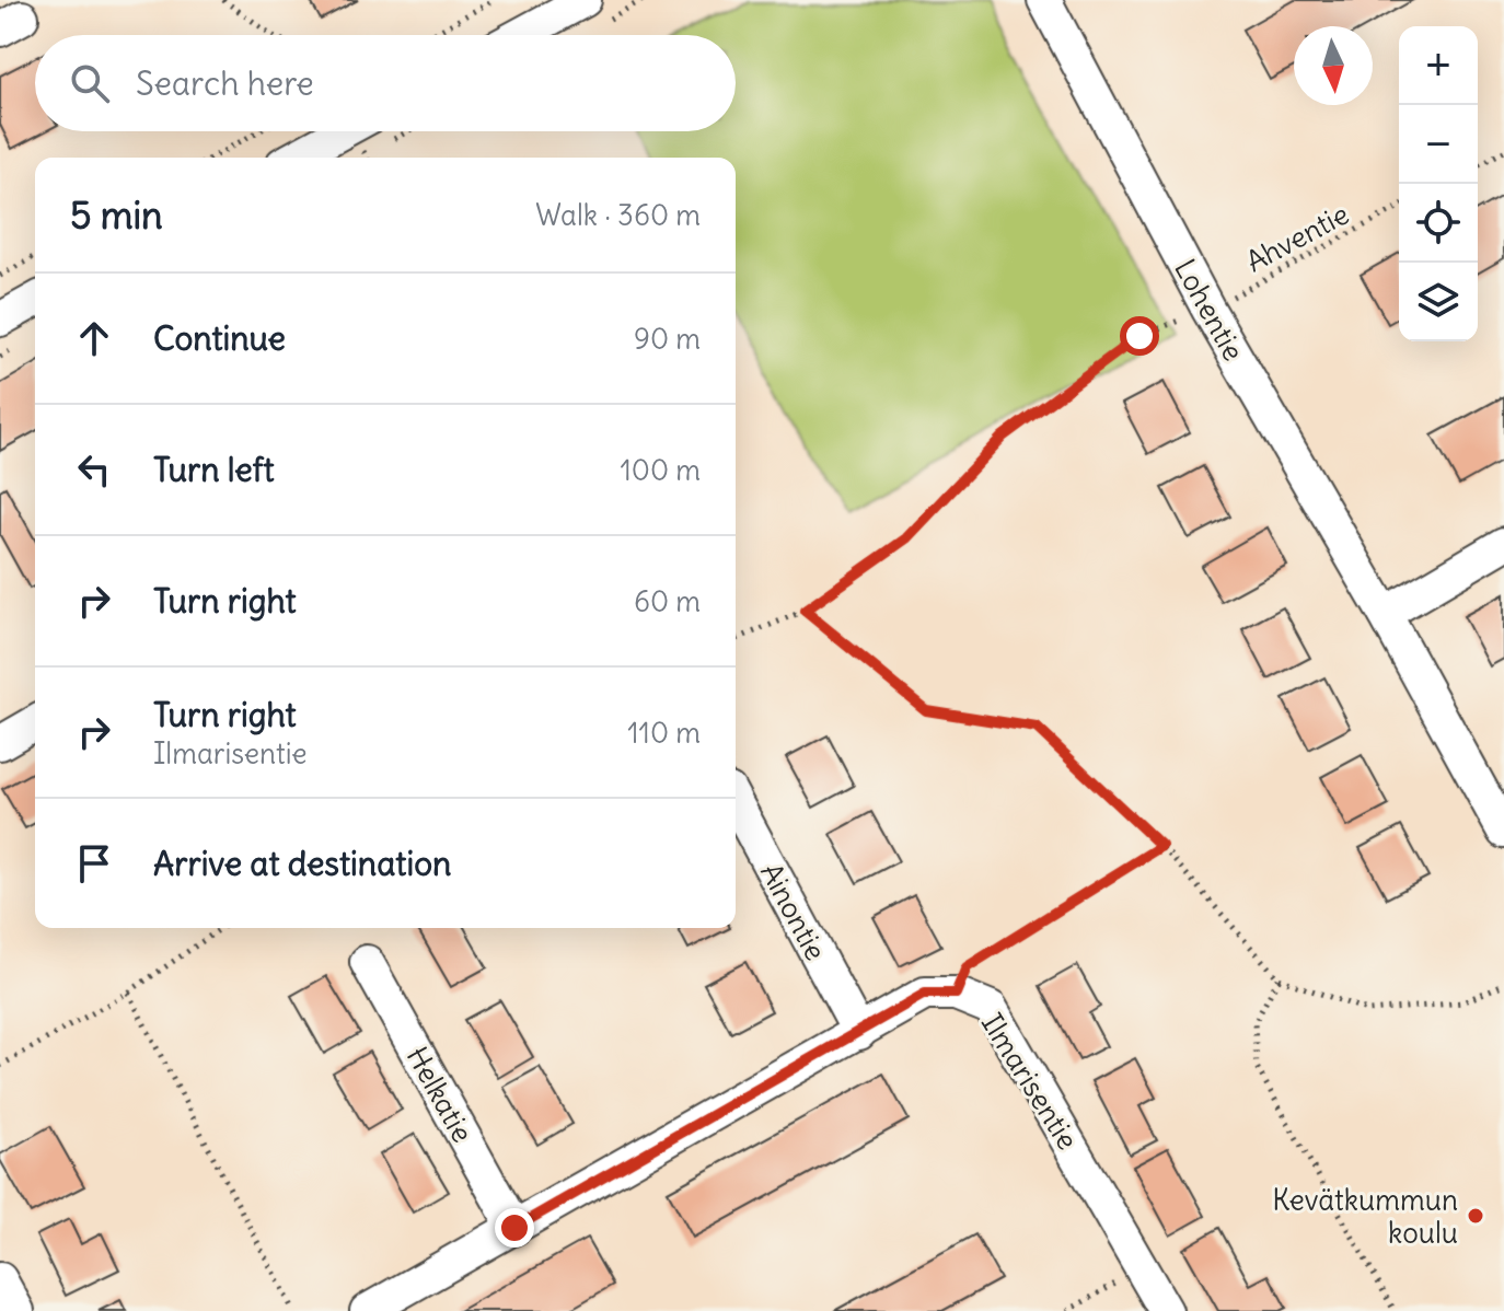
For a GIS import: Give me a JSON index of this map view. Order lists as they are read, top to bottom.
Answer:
{
  "streets": {
    "street": [
      "Lohentie",
      "Ainontie",
      "Ilmarisentie",
      "Helkatie"
    ],
    "path": ["Ahventie"]
  },
  "crossings": [
    ["Ahventie", "Lohentie"],
    ["Ainontie", "Ilmarisentie"],
    ["Ilmarisentie", "Helkatie"]
  ],
  "places": ["Kevätkummun koulu"],
  "north": "bottom",
  "page": {
    "map_buttons": ["+", "−"],
    "search": "Search here",
    "heading": ["5 min", "Walk · 360 m"],
    "list": [
      ["Continue", "90 m"],
      ["Turn left", "100 m"],
      ["Turn right", "60 m"],
      ["Turn right", "Ilmarisentie", "110 m"],
      "Arrive at destination"
    ]
  }
}
